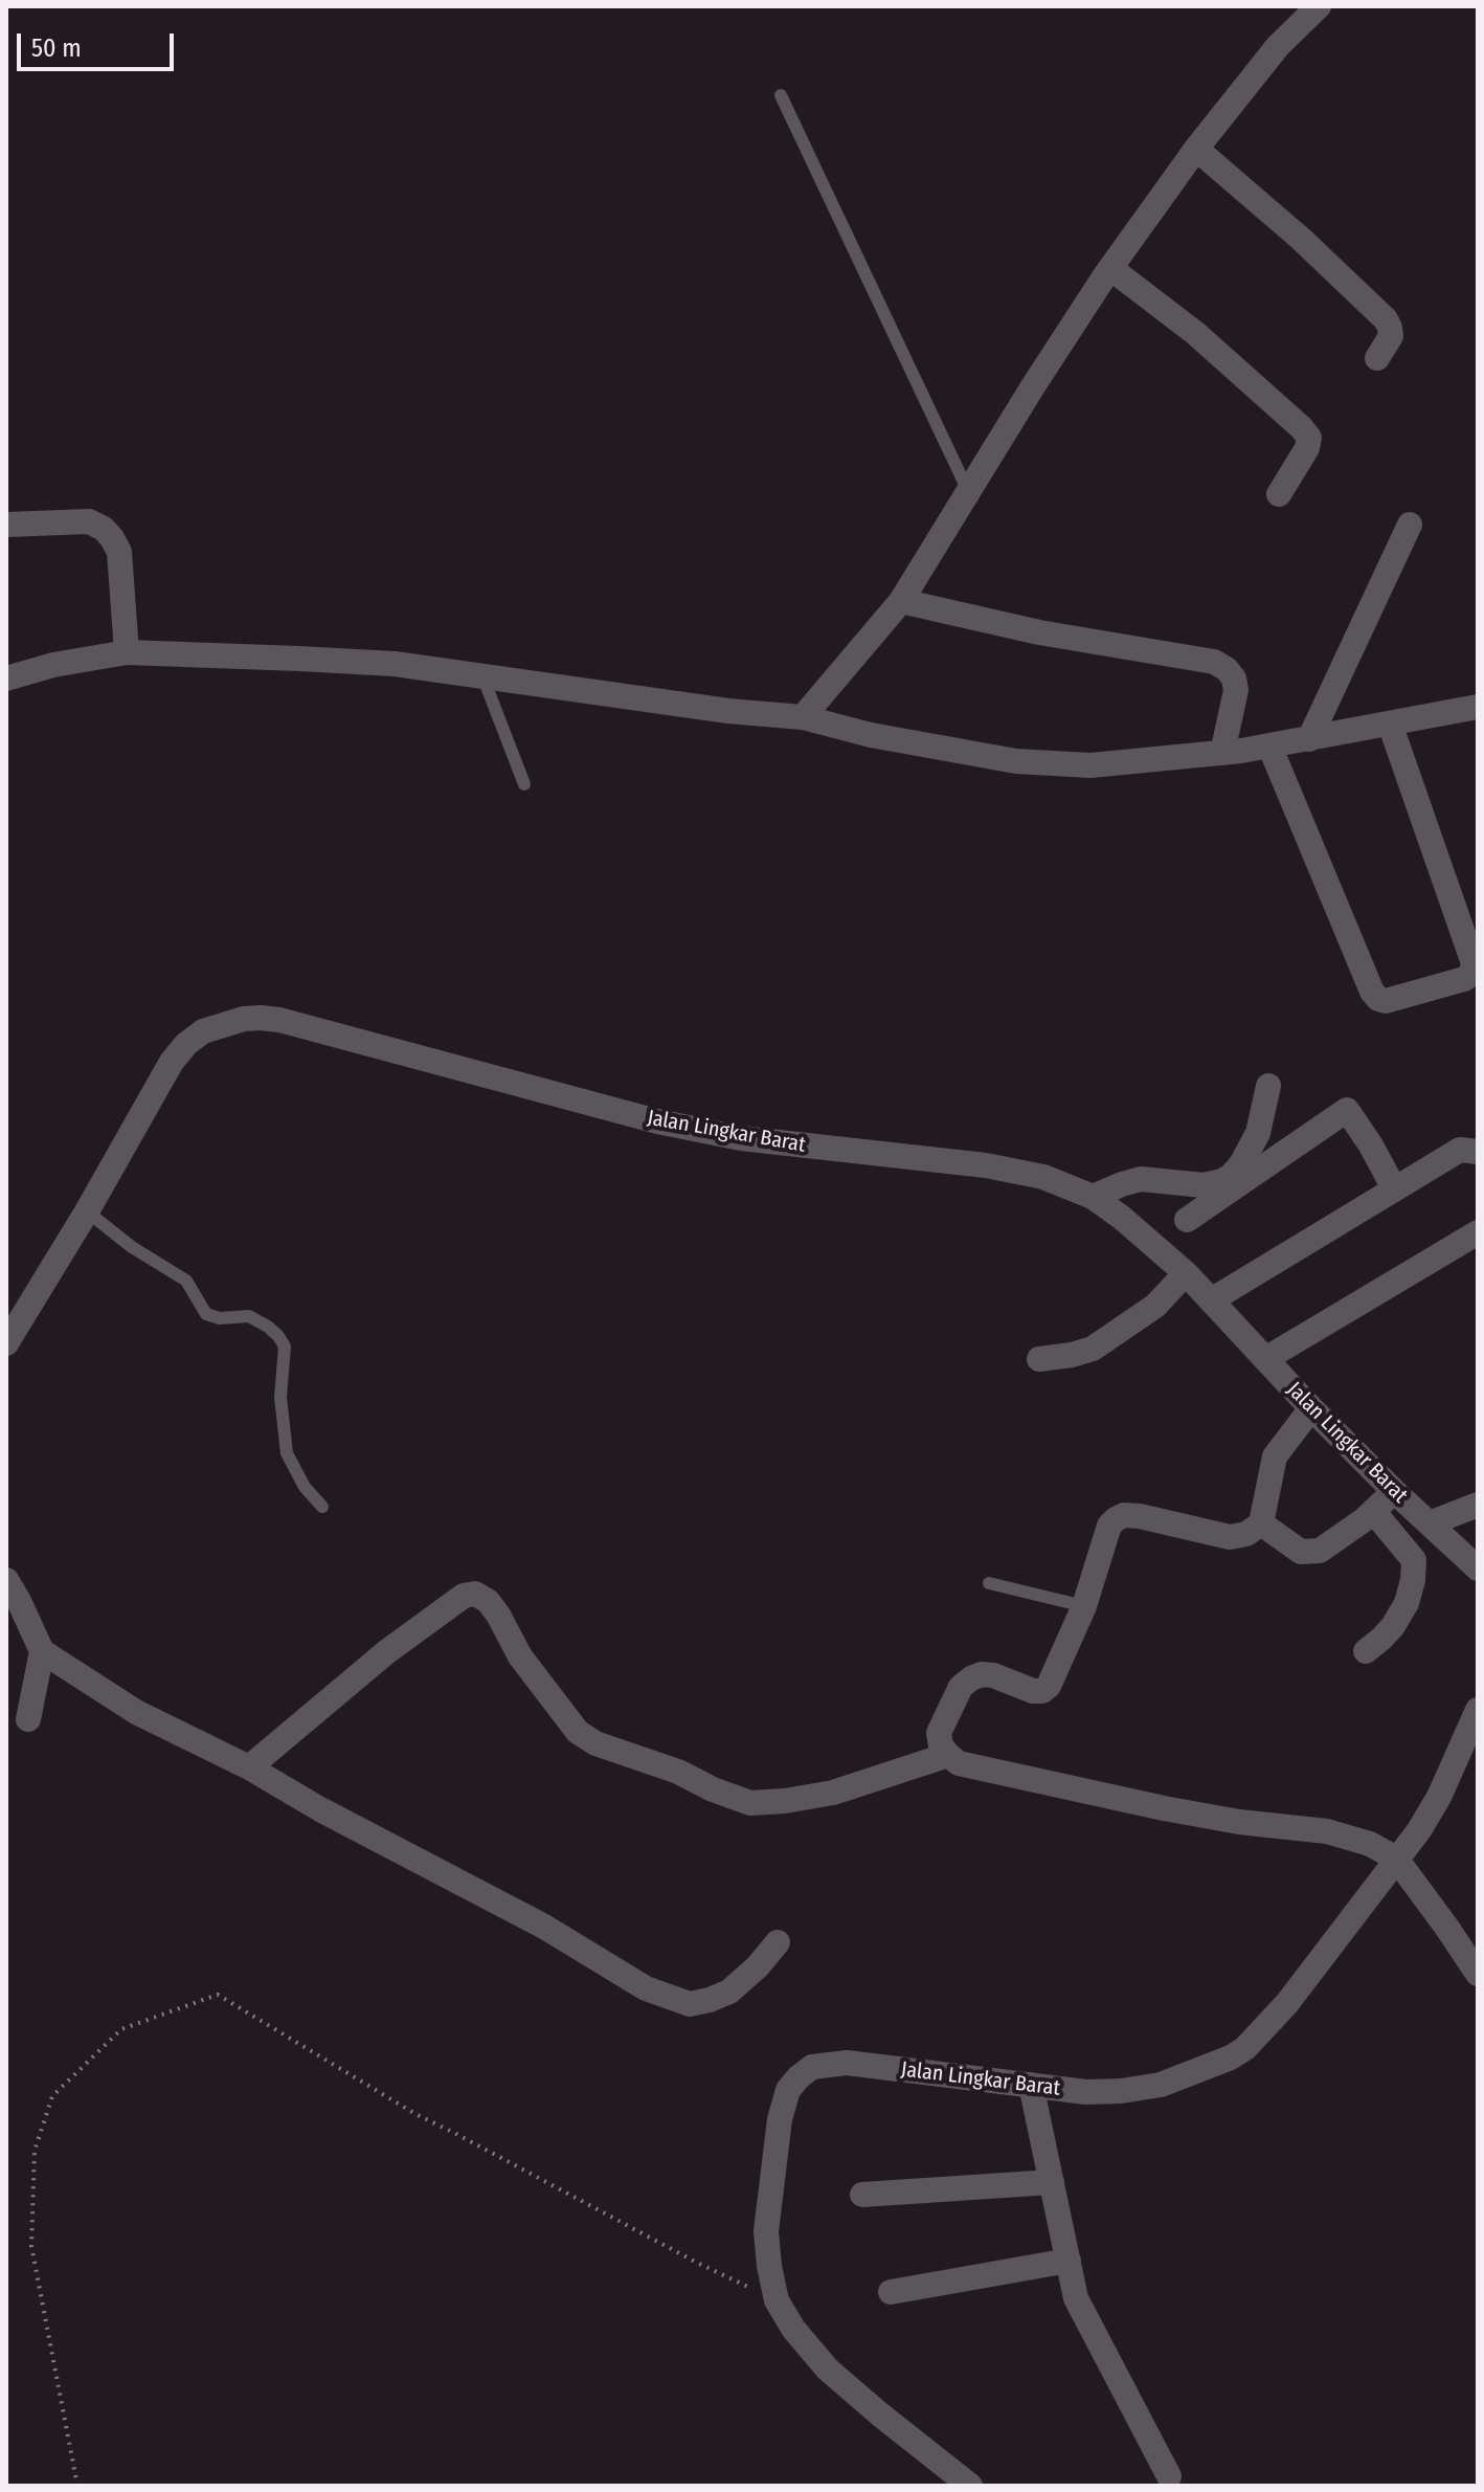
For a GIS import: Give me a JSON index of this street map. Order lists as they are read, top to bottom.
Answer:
{
  "streets": {
    "street": ["Jalan Lingkar Barat"]
  },
  "scale_bar": "50 m"
}
